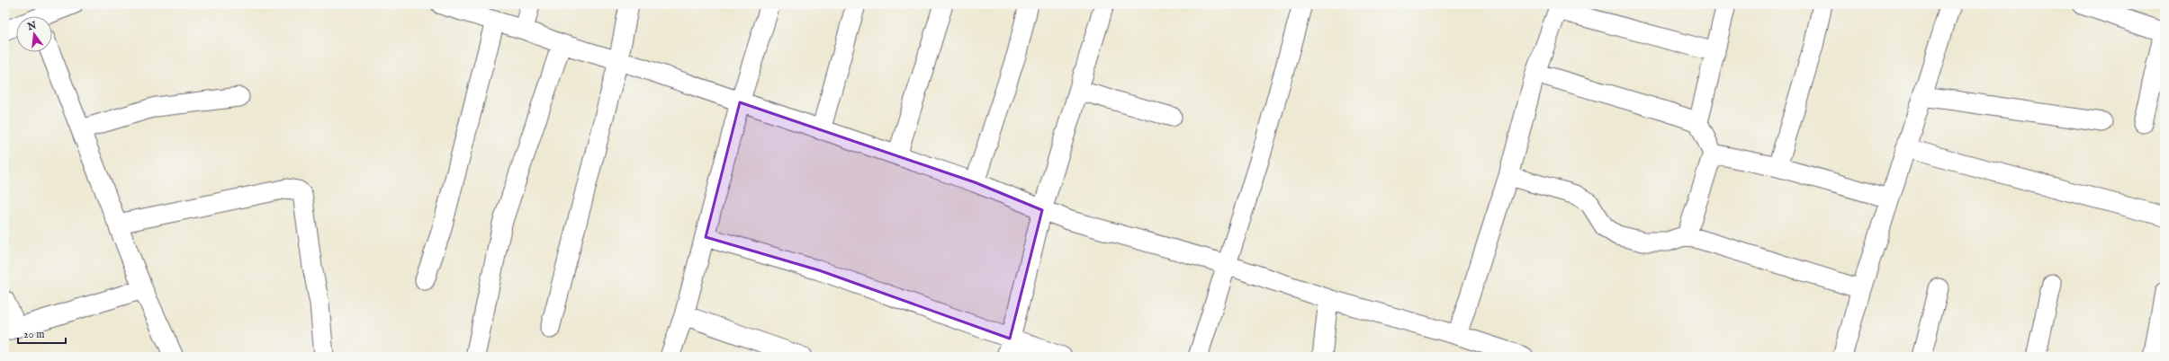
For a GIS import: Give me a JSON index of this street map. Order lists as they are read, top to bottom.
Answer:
{
  "scale_bar": "20 m",
  "north": "top"
}
